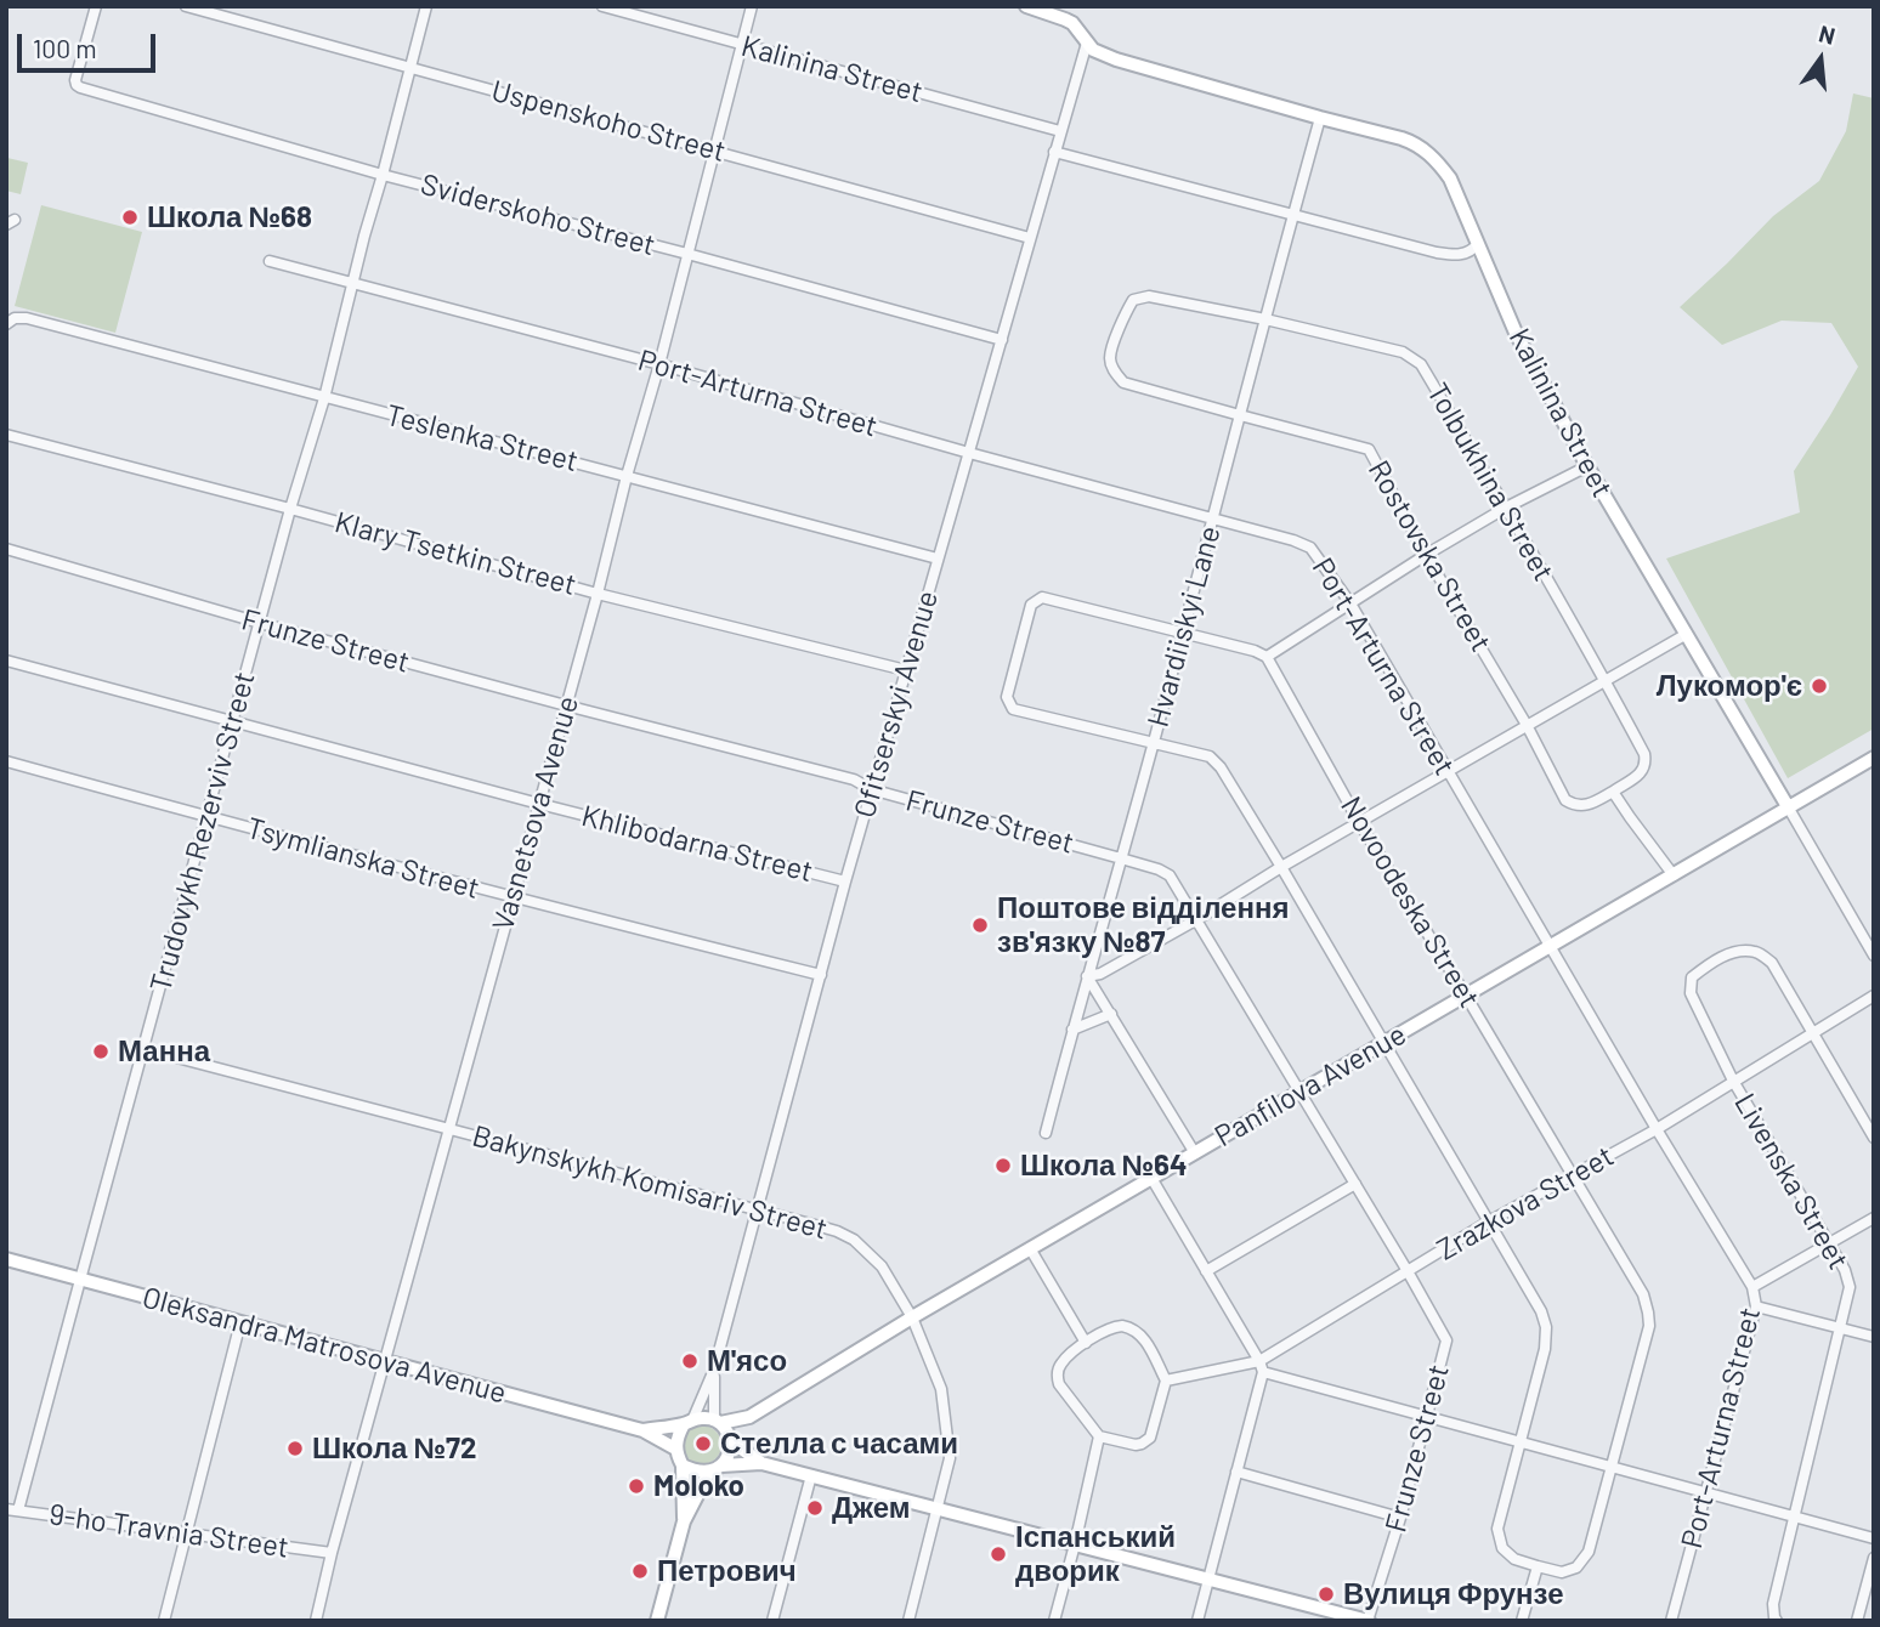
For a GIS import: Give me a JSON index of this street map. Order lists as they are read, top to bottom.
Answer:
{
  "streets": {
    "main road": ["Kalinina Street", "Panfilova Avenue", "Oleksandra Matrosova Avenue"],
    "street": [
      "Uspenskoho Street",
      "Sviderskoho Street",
      "Port-Arturna Street",
      "Teslenka Street",
      "Tolbukhina Street",
      "Klary Tsetkin Street",
      "Rostovska Street",
      "Hvardiiskyi Lane",
      "Frunze Street",
      "Ofitserskyi Avenue",
      "Vasnetsova Avenue",
      "Trudovykh Rezerviv Street",
      "Khlibodarna Street",
      "Tsymlianska Street",
      "Novoodeska Street",
      "Livenska Street",
      "Bakynskykh Komisariv Street",
      "Zrazkova Street",
      "9-ho Travnia Street"
    ]
  },
  "crossings": [
    ["Kalinina Street", "Hvardiiskyi Lane"],
    ["Kalinina Street", "Ofitserskyi Avenue"],
    ["Kalinina Street", "Vasnetsova Avenue"],
    ["Kalinina Street", "Panfilova Avenue"],
    ["Uspenskoho Street", "Ofitserskyi Avenue"],
    ["Uspenskoho Street", "Vasnetsova Avenue"],
    ["Uspenskoho Street", "Trudovykh Rezerviv Street"],
    ["Sviderskoho Street", "Ofitserskyi Avenue"],
    ["Sviderskoho Street", "Vasnetsova Avenue"],
    ["Sviderskoho Street", "Trudovykh Rezerviv Street"],
    ["Port-Arturna Street", "Hvardiiskyi Lane"],
    ["Port-Arturna Street", "Ofitserskyi Avenue"],
    ["Port-Arturna Street", "Vasnetsova Avenue"],
    ["Port-Arturna Street", "Trudovykh Rezerviv Street"],
    ["Port-Arturna Street", "Panfilova Avenue"],
    ["Port-Arturna Street", "Zrazkova Street"],
    ["Teslenka Street", "Ofitserskyi Avenue"],
    ["Teslenka Street", "Vasnetsova Avenue"],
    ["Teslenka Street", "Trudovykh Rezerviv Street"],
    ["Tolbukhina Street", "Rostovska Street"],
    ["Tolbukhina Street", "Hvardiiskyi Lane"],
    ["Klary Tsetkin Street", "Ofitserskyi Avenue"],
    ["Klary Tsetkin Street", "Vasnetsova Avenue"],
    ["Klary Tsetkin Street", "Trudovykh Rezerviv Street"],
    ["Rostovska Street", "Hvardiiskyi Lane"],
    ["Hvardiiskyi Lane", "Frunze Street"],
    ["Frunze Street", "Ofitserskyi Avenue"],
    ["Frunze Street", "Vasnetsova Avenue"],
    ["Frunze Street", "Trudovykh Rezerviv Street"],
    ["Frunze Street", "Panfilova Avenue"],
    ["Frunze Street", "Zrazkova Street"],
    ["Ofitserskyi Avenue", "Khlibodarna Street"],
    ["Ofitserskyi Avenue", "Tsymlianska Street"],
    ["Ofitserskyi Avenue", "Bakynskykh Komisariv Street"],
    ["Vasnetsova Avenue", "Khlibodarna Street"],
    ["Vasnetsova Avenue", "Tsymlianska Street"],
    ["Vasnetsova Avenue", "Bakynskykh Komisariv Street"],
    ["Vasnetsova Avenue", "Oleksandra Matrosova Avenue"],
    ["Vasnetsova Avenue", "9-ho Travnia Street"],
    ["Trudovykh Rezerviv Street", "Khlibodarna Street"],
    ["Trudovykh Rezerviv Street", "Tsymlianska Street"],
    ["Trudovykh Rezerviv Street", "Bakynskykh Komisariv Street"],
    ["Trudovykh Rezerviv Street", "Oleksandra Matrosova Avenue"],
    ["Trudovykh Rezerviv Street", "9-ho Travnia Street"],
    ["Novoodeska Street", "Panfilova Avenue"],
    ["Novoodeska Street", "Zrazkova Street"],
    ["Panfilova Avenue", "Bakynskykh Komisariv Street"],
    ["Livenska Street", "Zrazkova Street"]
  ],
  "places": [
    "Школа №68",
    "Лукомор'є",
    "Поштове відділення зв'язку №87",
    "Манна",
    "Школа №64",
    "М'ясо",
    "Стелла с часами",
    "Школа №72",
    "Moloko",
    "Джем",
    "Іспанський дворик",
    "Петрович",
    "Вулиця Фрунзе"
  ],
  "scale_bar": "100 m",
  "north": "top"
}
